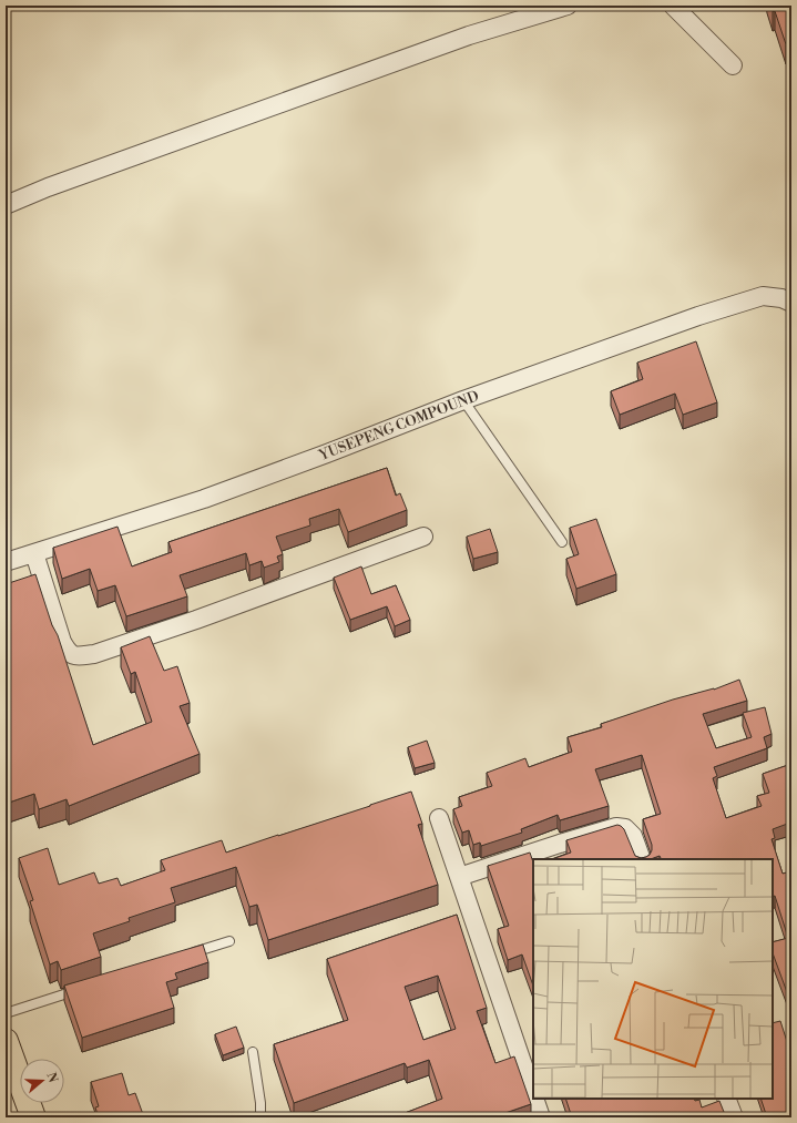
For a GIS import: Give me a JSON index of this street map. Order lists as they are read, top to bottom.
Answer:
{
  "streets": {
    "street": ["YUSEPENG COMPOUND"]
  },
  "north": "right"
}
